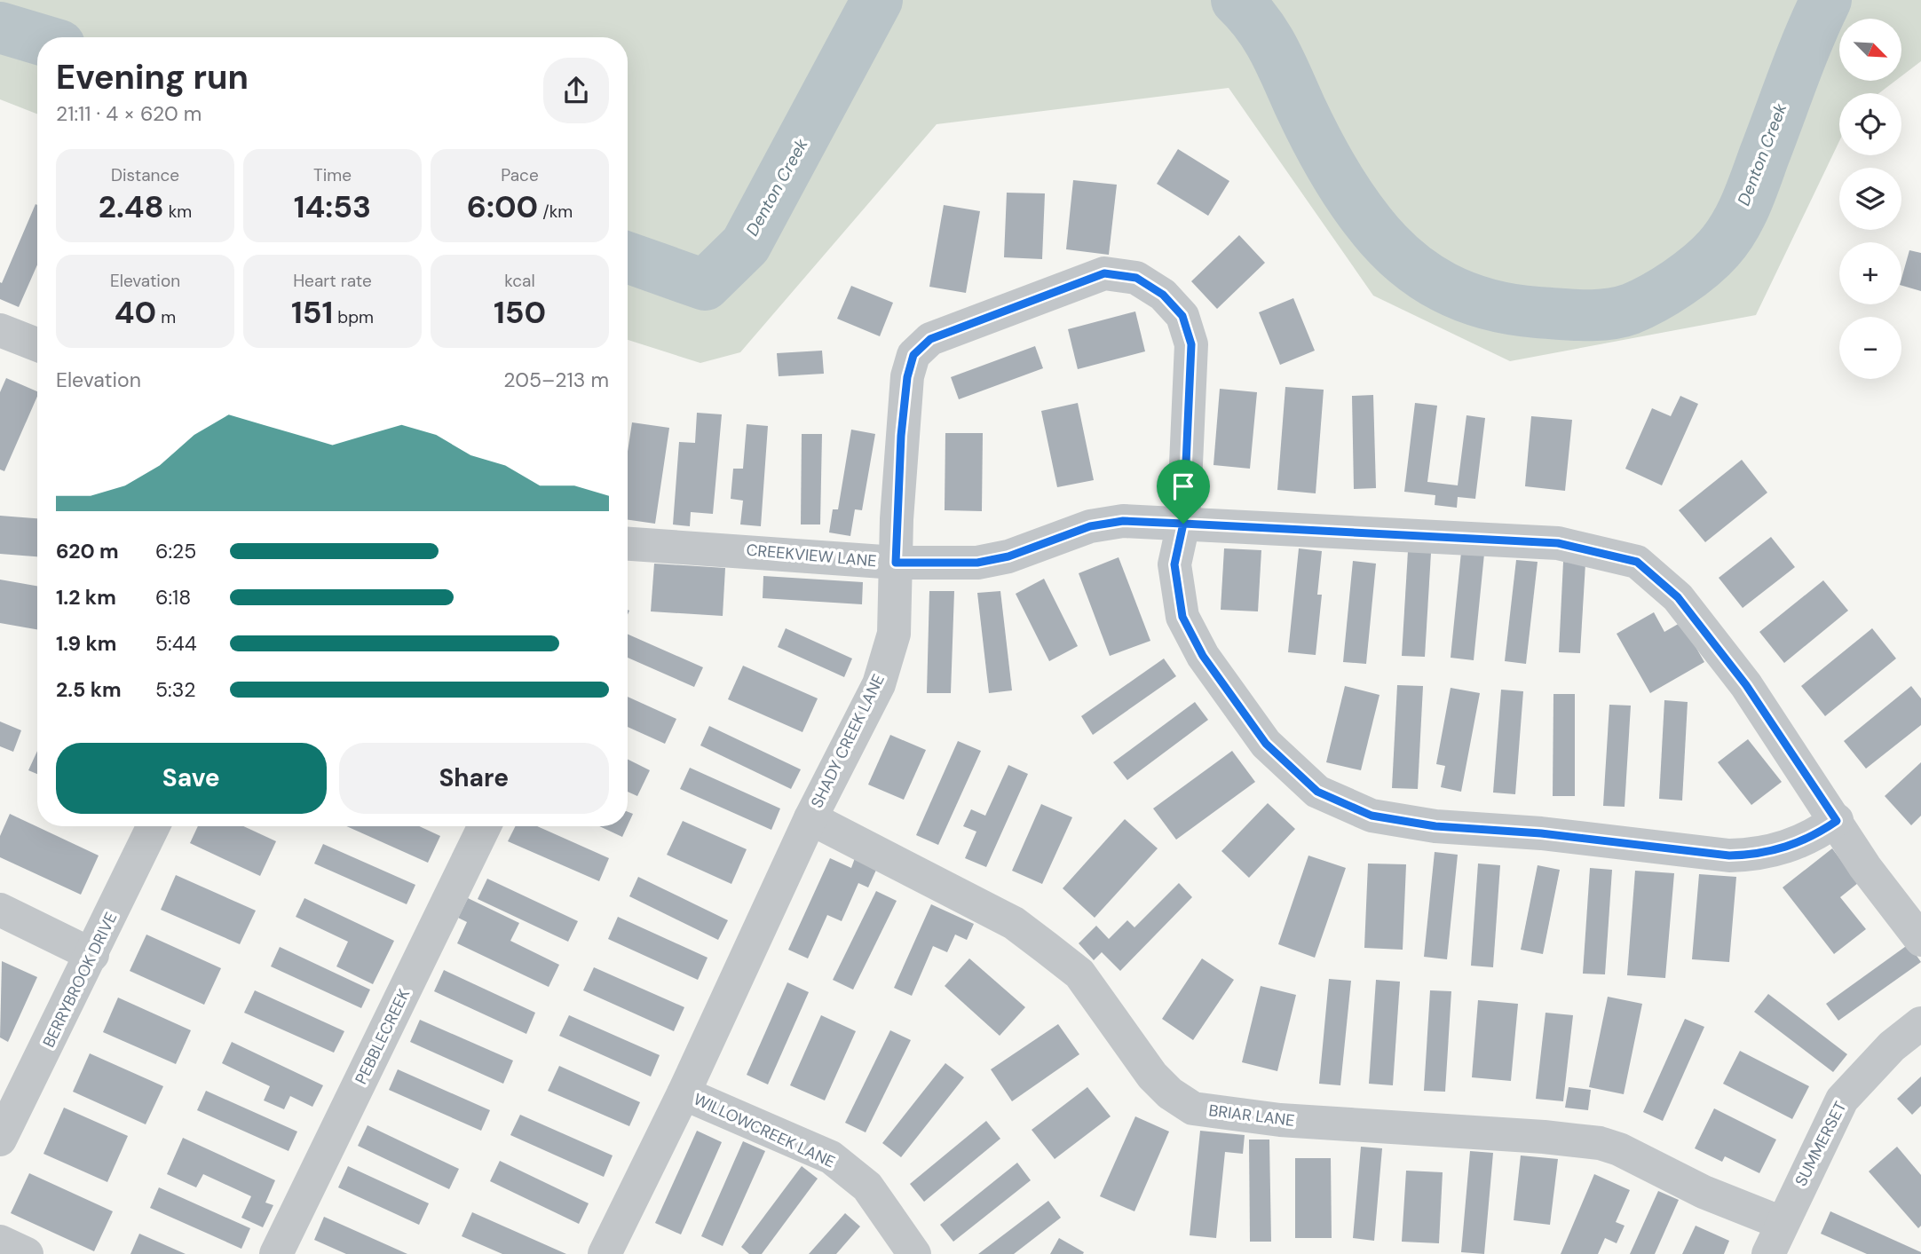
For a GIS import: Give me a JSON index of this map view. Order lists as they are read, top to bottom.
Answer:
{
  "streets": {
    "street": [
      "CREEKVIEW LANE",
      "SHADY CREEK LANE",
      "BERRYBROOK DRIVE",
      "PEBBLECREEK",
      "BRIAR LANE",
      "WILLOWCREEK LANE",
      "SUMMERSET"
    ]
  },
  "crossings": [
    ["CREEKVIEW LANE", "SHADY CREEK LANE"],
    ["SHADY CREEK LANE", "BRIAR LANE"],
    ["SHADY CREEK LANE", "WILLOWCREEK LANE"],
    ["BRIAR LANE", "SUMMERSET"]
  ],
  "water": ["Denton Creek"],
  "north": "bottom right",
  "page": {
    "map_buttons": ["+", "−"],
    "heading": ["Evening run", "21:11 · 4 × 620 m"],
    "stats": [
      ["Distance", "2.48 km"],
      ["Time", "14:53"],
      ["Pace", "6:00 /km"],
      ["Elevation", "40 m"],
      ["Heart rate", "151 bpm"],
      ["kcal", "150"]
    ],
    "chart": ["Elevation", "205–213 m"],
    "list": [
      {
        "name": "620 m",
        "note": "6:25"
      },
      {
        "name": "1.2 km",
        "note": "6:18"
      },
      {
        "name": "1.9 km",
        "note": "5:44"
      },
      {
        "name": "2.5 km",
        "note": "5:32"
      }
    ],
    "buttons": ["Save", "Share"]
  }
}
